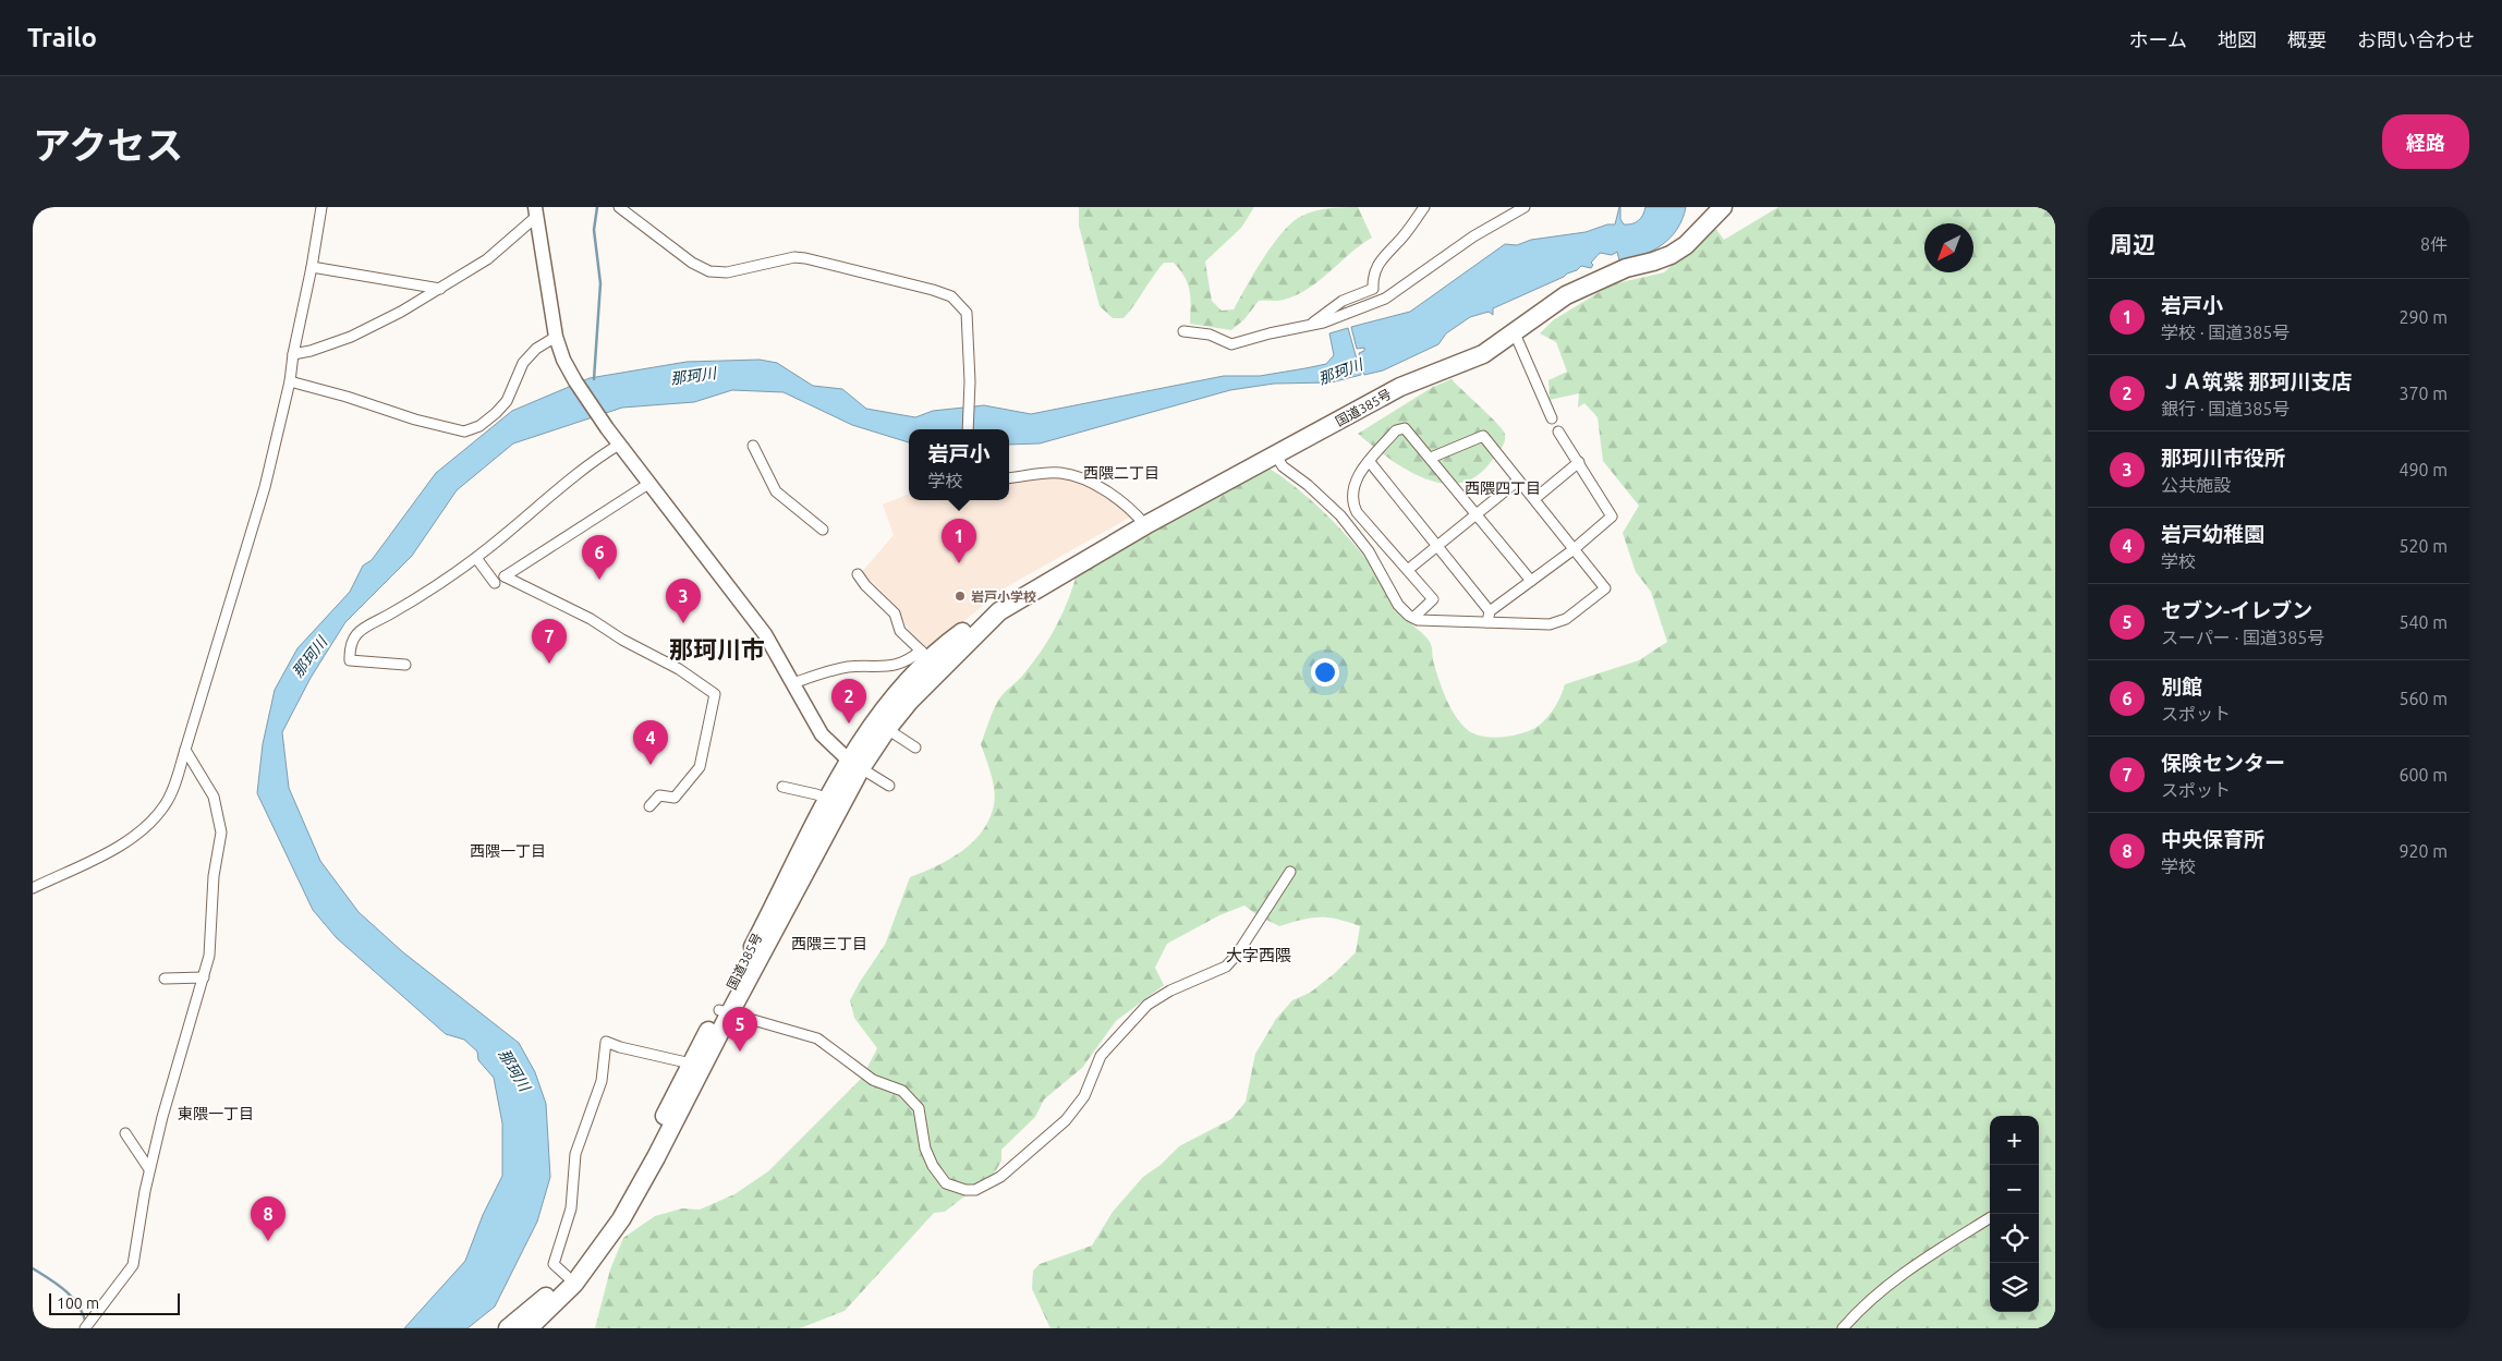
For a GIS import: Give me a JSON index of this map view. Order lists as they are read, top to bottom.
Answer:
{
  "streets": {
    "highway": ["国道385号"]
  },
  "districts": [
    "西隈二丁目",
    "西隈四丁目",
    "那珂川市",
    "西隈一丁目",
    "西隈三丁目",
    "大字西隈",
    "東隈一丁目"
  ],
  "water": ["那珂川"],
  "places": ["岩戸小学校"],
  "scale_bar": "100 m",
  "north": "bottom left",
  "page": {
    "header": "Trailo",
    "nav": [
      "ホーム",
      "地図",
      "概要",
      "お問い合わせ"
    ],
    "title": "アクセス",
    "buttons": "経路",
    "heading": ["周辺", "8件"],
    "list": [
      {
        "mark": "1",
        "name": "岩戸小",
        "note": "学校 · 国道385号",
        "value": "290 m"
      },
      {
        "mark": "2",
        "name": "ＪＡ筑紫 那珂川支店",
        "note": "銀行 · 国道385号",
        "value": "370 m"
      },
      {
        "mark": "3",
        "name": "那珂川市役所",
        "note": "公共施設",
        "value": "490 m"
      },
      {
        "mark": "4",
        "name": "岩戸幼稚園",
        "note": "学校",
        "value": "520 m"
      },
      {
        "mark": "5",
        "name": "セブン-イレブン",
        "note": "スーパー · 国道385号",
        "value": "540 m"
      },
      {
        "mark": "6",
        "name": "別館",
        "note": "スポット",
        "value": "560 m"
      },
      {
        "mark": "7",
        "name": "保険センター",
        "note": "スポット",
        "value": "600 m"
      },
      {
        "mark": "8",
        "name": "中央保育所",
        "note": "学校",
        "value": "920 m"
      }
    ],
    "popup": ["岩戸小", "学校"],
    "pins": [
      "1",
      "6",
      "3",
      "7",
      "2",
      "4",
      "5",
      "8"
    ],
    "map_buttons": ["+", "−"],
    "scale": "100 m"
  }
}
